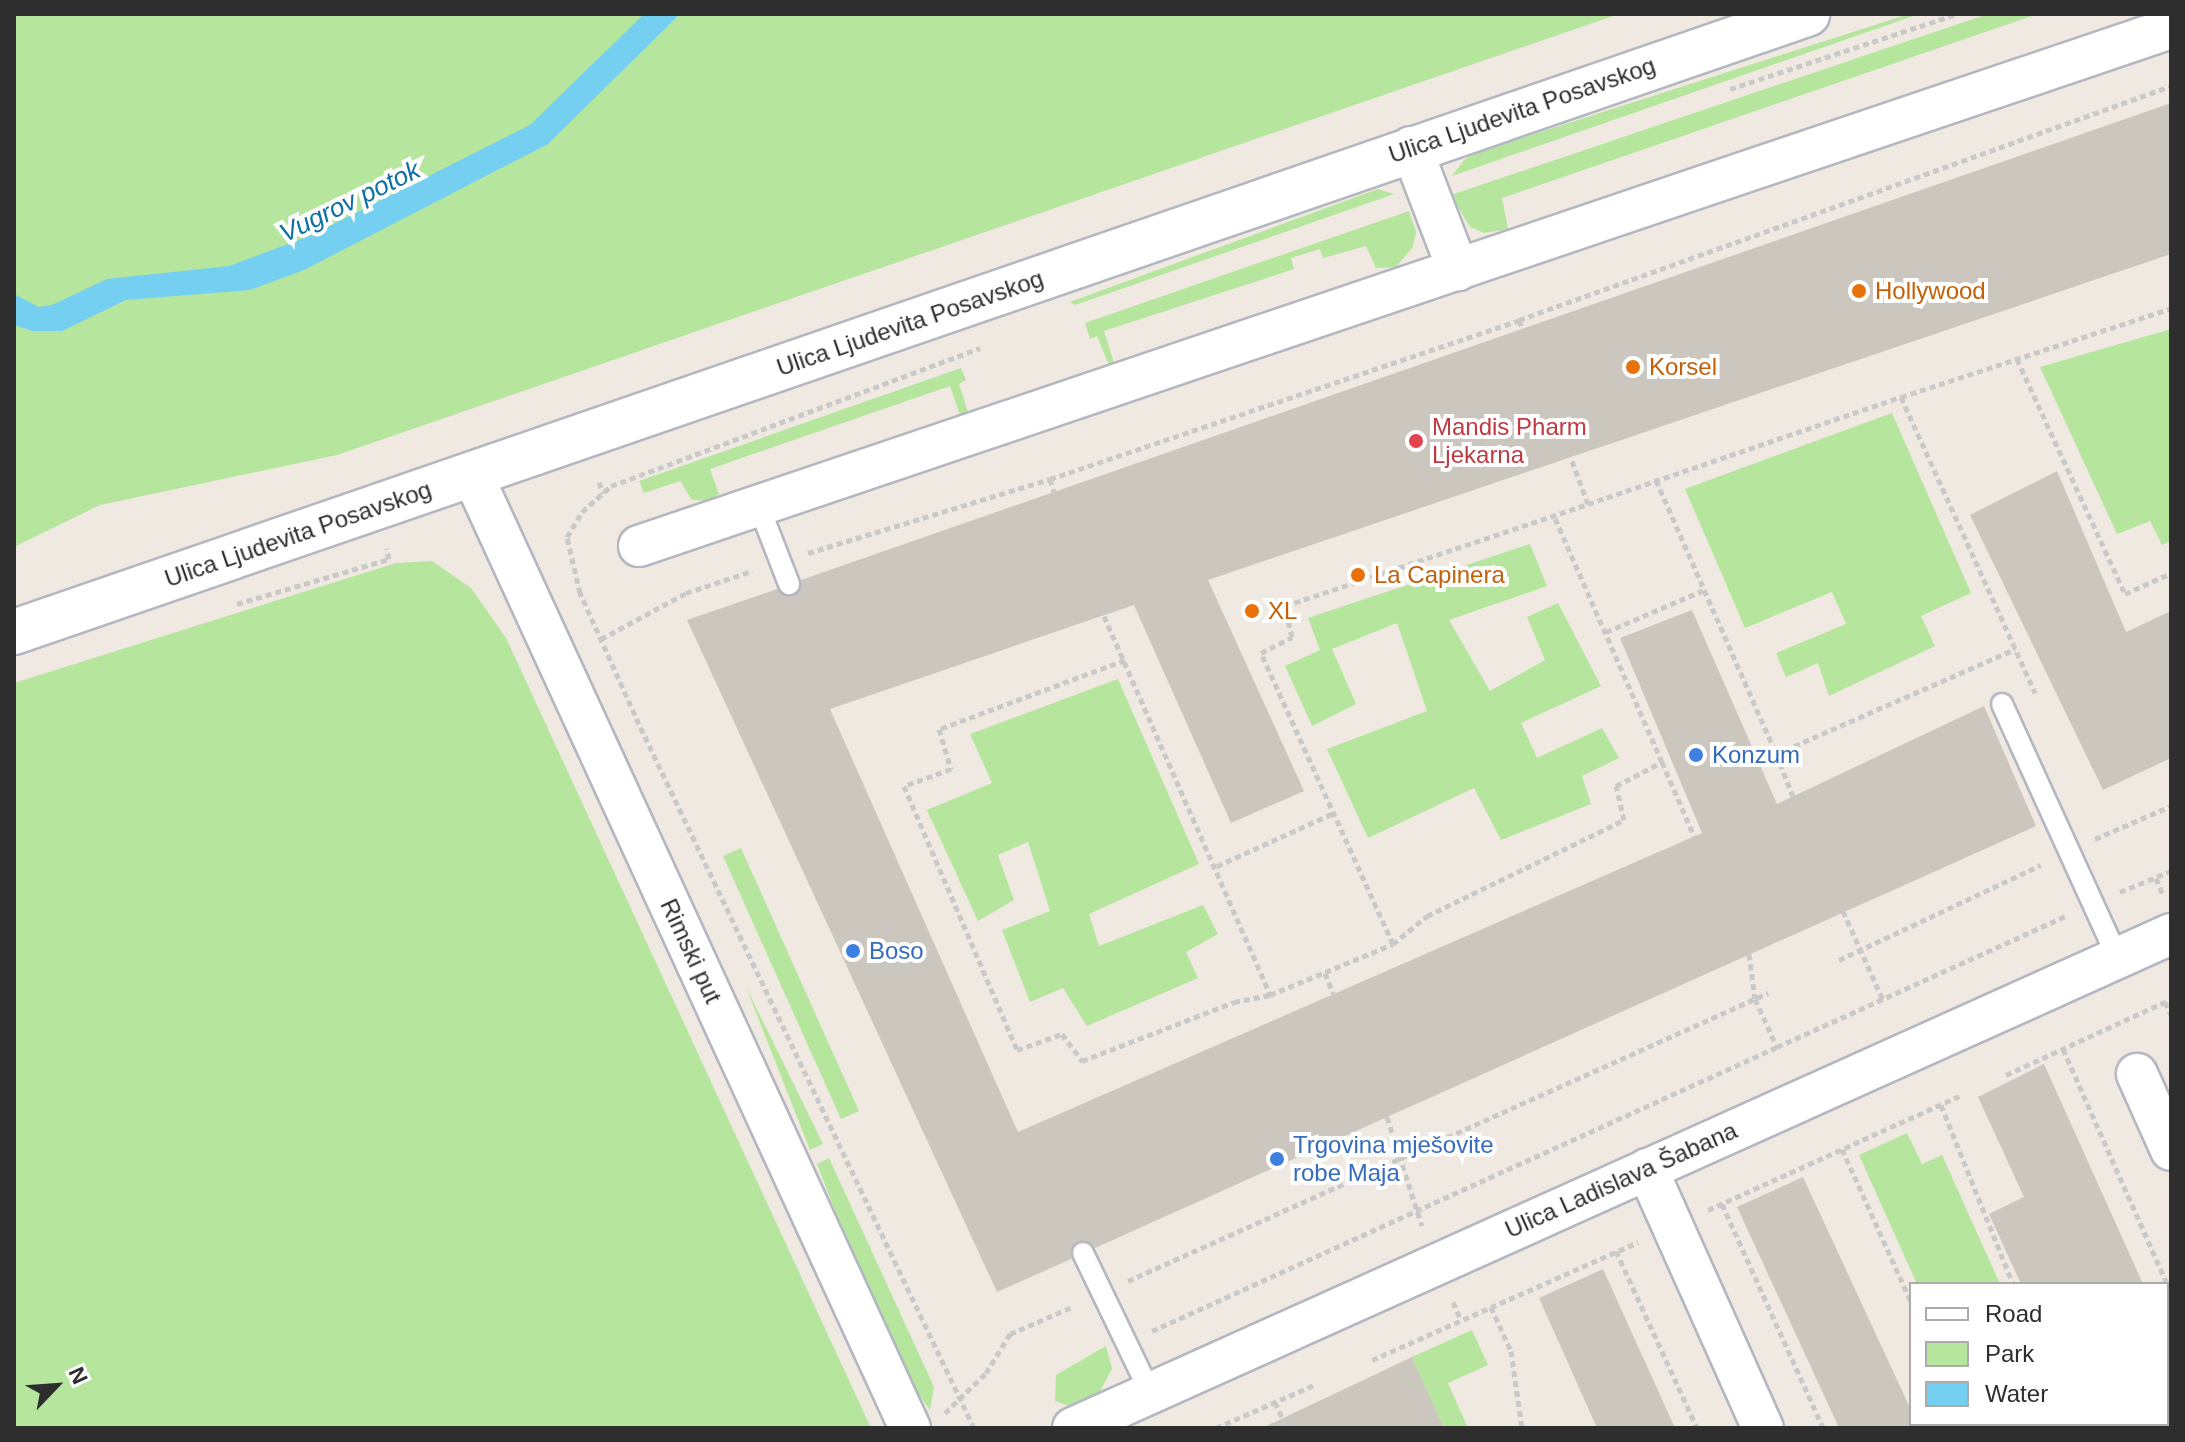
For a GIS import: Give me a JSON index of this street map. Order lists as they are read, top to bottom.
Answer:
{
  "streets": {
    "main road": ["Ulica Ljudevita Posavskog"],
    "street": ["Rimski put", "Ulica Ladislava Šabana"]
  },
  "crossings": [
    ["Ulica Ljudevita Posavskog", "Rimski put"]
  ],
  "water": ["Vugrov potok"],
  "places": [
    "Hollywood",
    "Korsel",
    "Mandis Pharm Ljekarna",
    "La Capinera",
    "XL",
    "Konzum",
    "Boso",
    "Trgovina mješovite robe Maja"
  ],
  "legend": ["Road", "Park", "Water"],
  "north": "top right"
}
